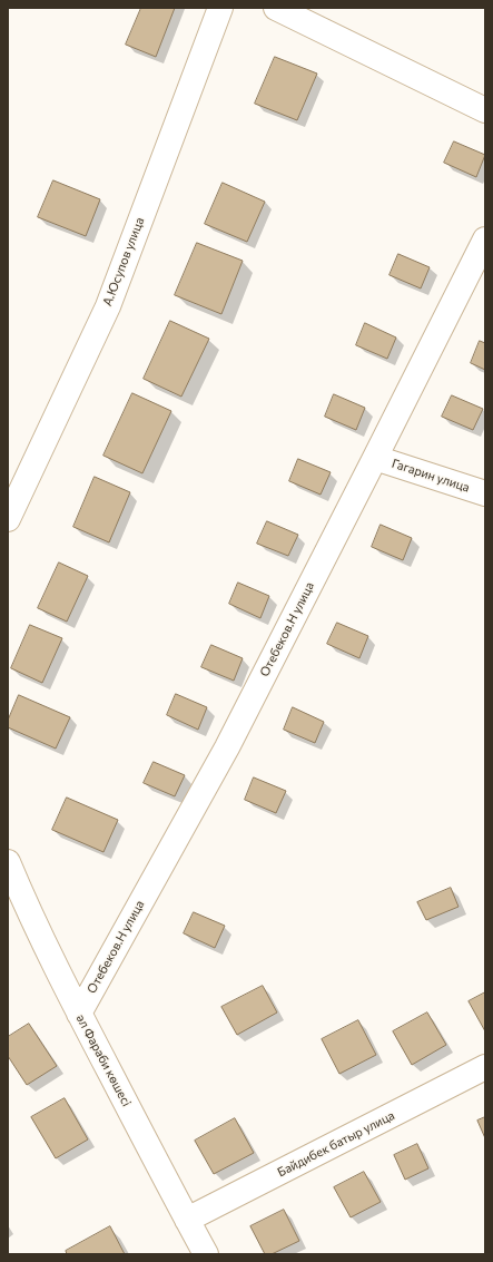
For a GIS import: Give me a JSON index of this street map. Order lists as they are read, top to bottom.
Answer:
{
  "streets": {
    "street": [
      "А.Юсупов улица",
      "Гагарин улица",
      "Отебеков.Н улица",
      "әл Фараби көшесі",
      "Байдибек батыр улица"
    ]
  },
  "crossings": [
    ["Гагарин улица", "Отебеков.Н улица"],
    ["Отебеков.Н улица", "әл Фараби көшесі"],
    ["әл Фараби көшесі", "Байдибек батыр улица"]
  ]
}
